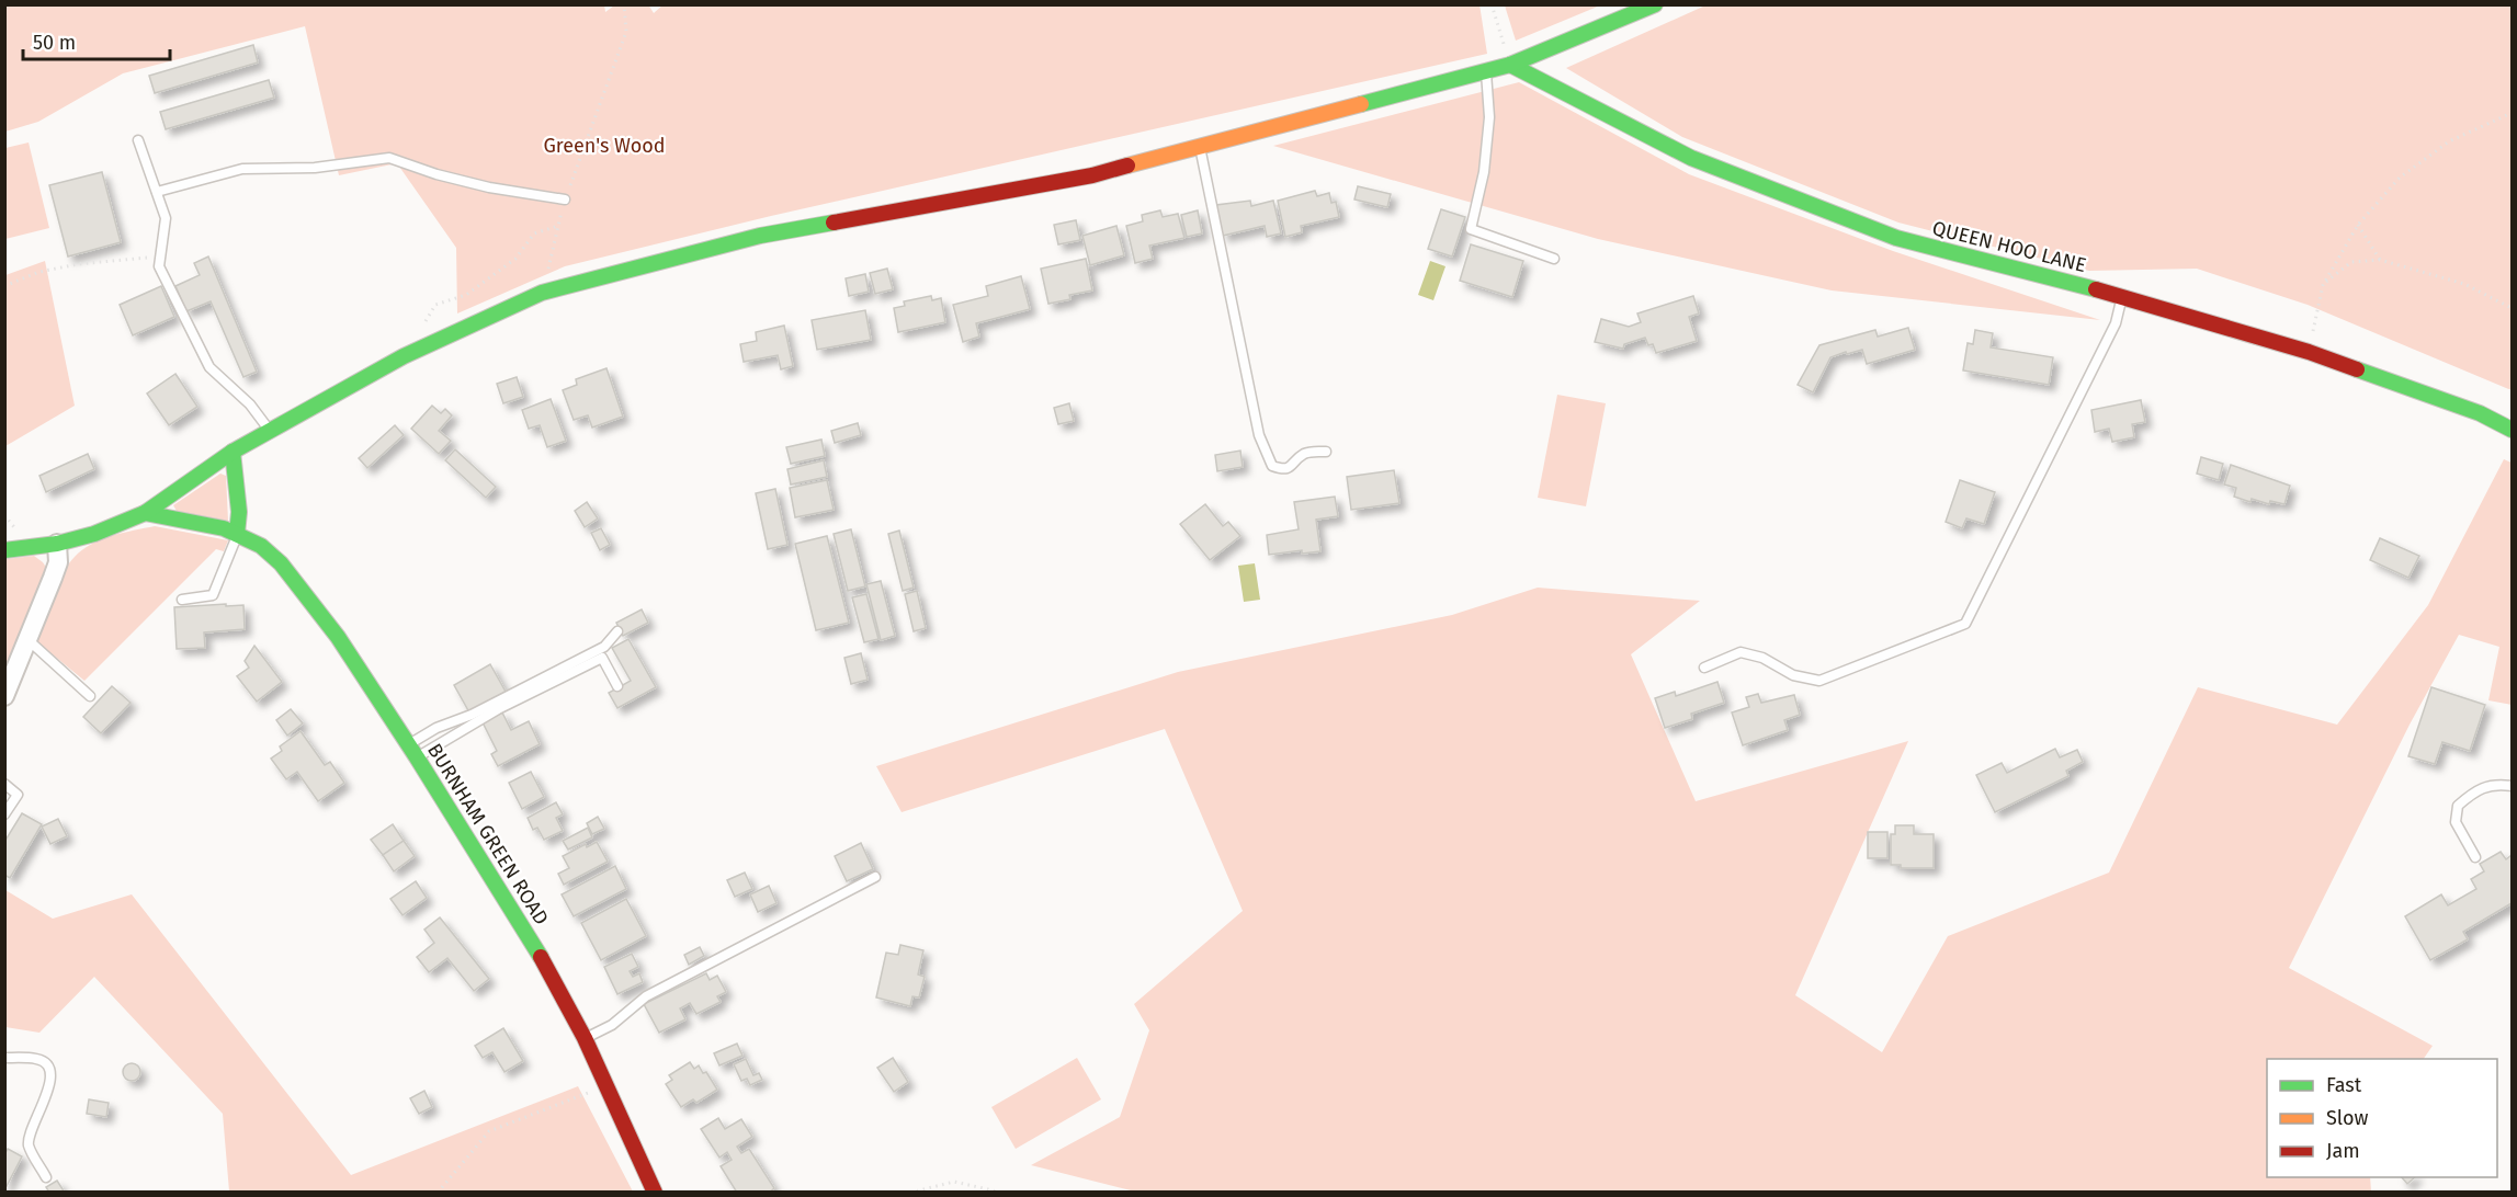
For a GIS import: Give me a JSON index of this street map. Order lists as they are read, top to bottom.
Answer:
{
  "streets": {
    "street": ["QUEEN HOO LANE", "BURNHAM GREEN ROAD"]
  },
  "parks": ["Green's Wood"],
  "legend": ["Fast", "Slow", "Jam"],
  "scale_bar": "50 m"
}
